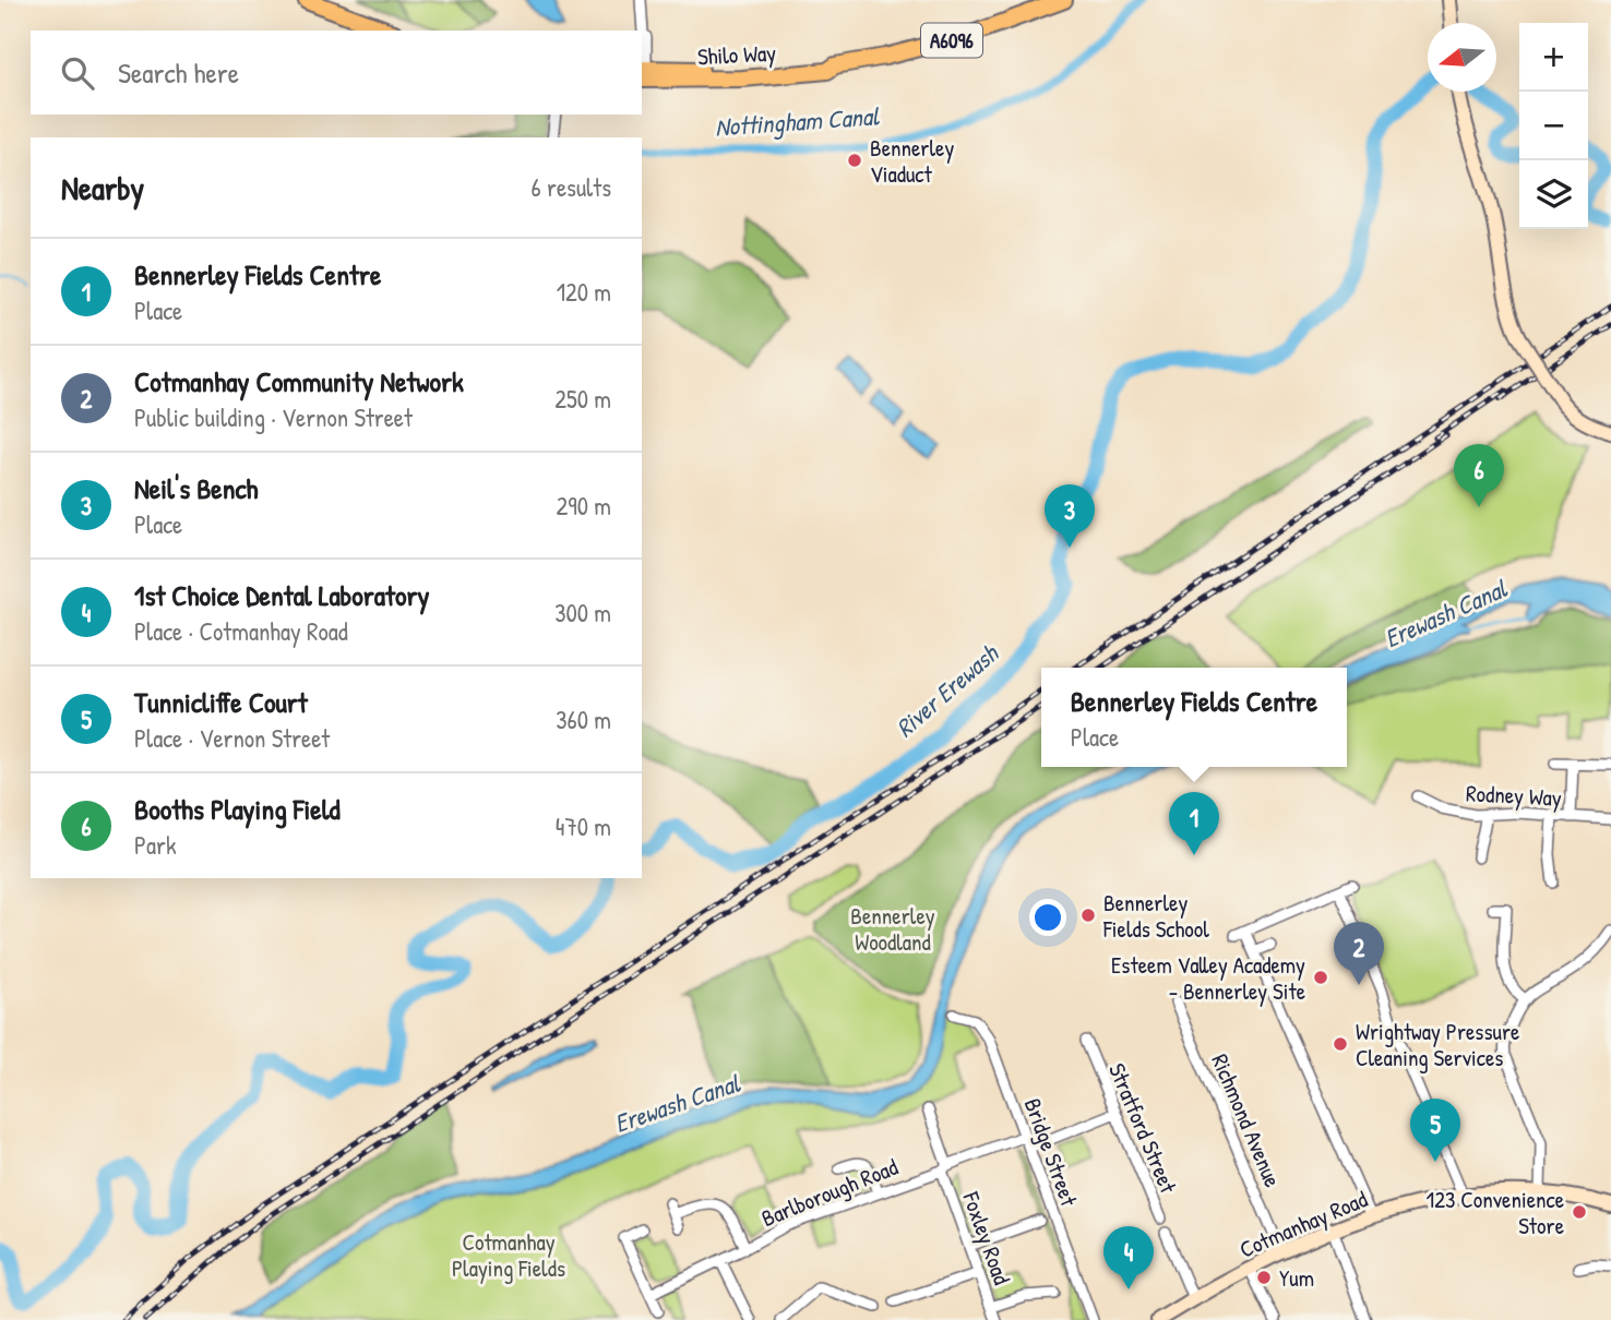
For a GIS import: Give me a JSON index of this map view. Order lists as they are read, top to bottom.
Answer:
{
  "streets": {
    "main road": ["A6096", "Shilo Way"],
    "street": [
      "Rodney Way",
      "Richmond Avenue",
      "Stratford Street",
      "Bridge Street",
      "Barlborough Road",
      "Cotmanhay Road",
      "Foxley Road"
    ]
  },
  "crossings": [
    ["Richmond Avenue", "Cotmanhay Road"],
    ["Bridge Street", "Barlborough Road"],
    ["Barlborough Road", "Foxley Road"]
  ],
  "water": ["Nottingham Canal", "Erewash Canal", "River Erewash"],
  "parks": ["Bennerley Woodland", "Cotmanhay Playing Fields"],
  "places": [
    "Bennerley Viaduct",
    "Bennerley Fields School",
    "Esteem Valley Academy - Bennerley Site",
    "Wrightway Pressure Cleaning Services",
    "123 Convenience Store",
    "Yum"
  ],
  "north": "left",
  "page": {
    "map_buttons": ["+", "−"],
    "search": "Search here",
    "heading": ["Nearby", "6 results"],
    "list": [
      {
        "mark": "1",
        "name": "Bennerley Fields Centre",
        "note": "Place",
        "value": "120 m"
      },
      {
        "mark": "2",
        "name": "Cotmanhay Community Network",
        "note": "Public building · Vernon Street",
        "value": "250 m"
      },
      {
        "mark": "3",
        "name": "Neil's Bench",
        "note": "Place",
        "value": "290 m"
      },
      {
        "mark": "4",
        "name": "1st Choice Dental Laboratory",
        "note": "Place · Cotmanhay Road",
        "value": "300 m"
      },
      {
        "mark": "5",
        "name": "Tunnicliffe Court",
        "note": "Place · Vernon Street",
        "value": "360 m"
      },
      {
        "mark": "6",
        "name": "Booths Playing Field",
        "note": "Park",
        "value": "470 m"
      }
    ],
    "pins": [
      "6",
      "3",
      "1",
      "2",
      "5",
      "4"
    ],
    "popup": ["Bennerley Fields Centre", "Place"]
  }
}
